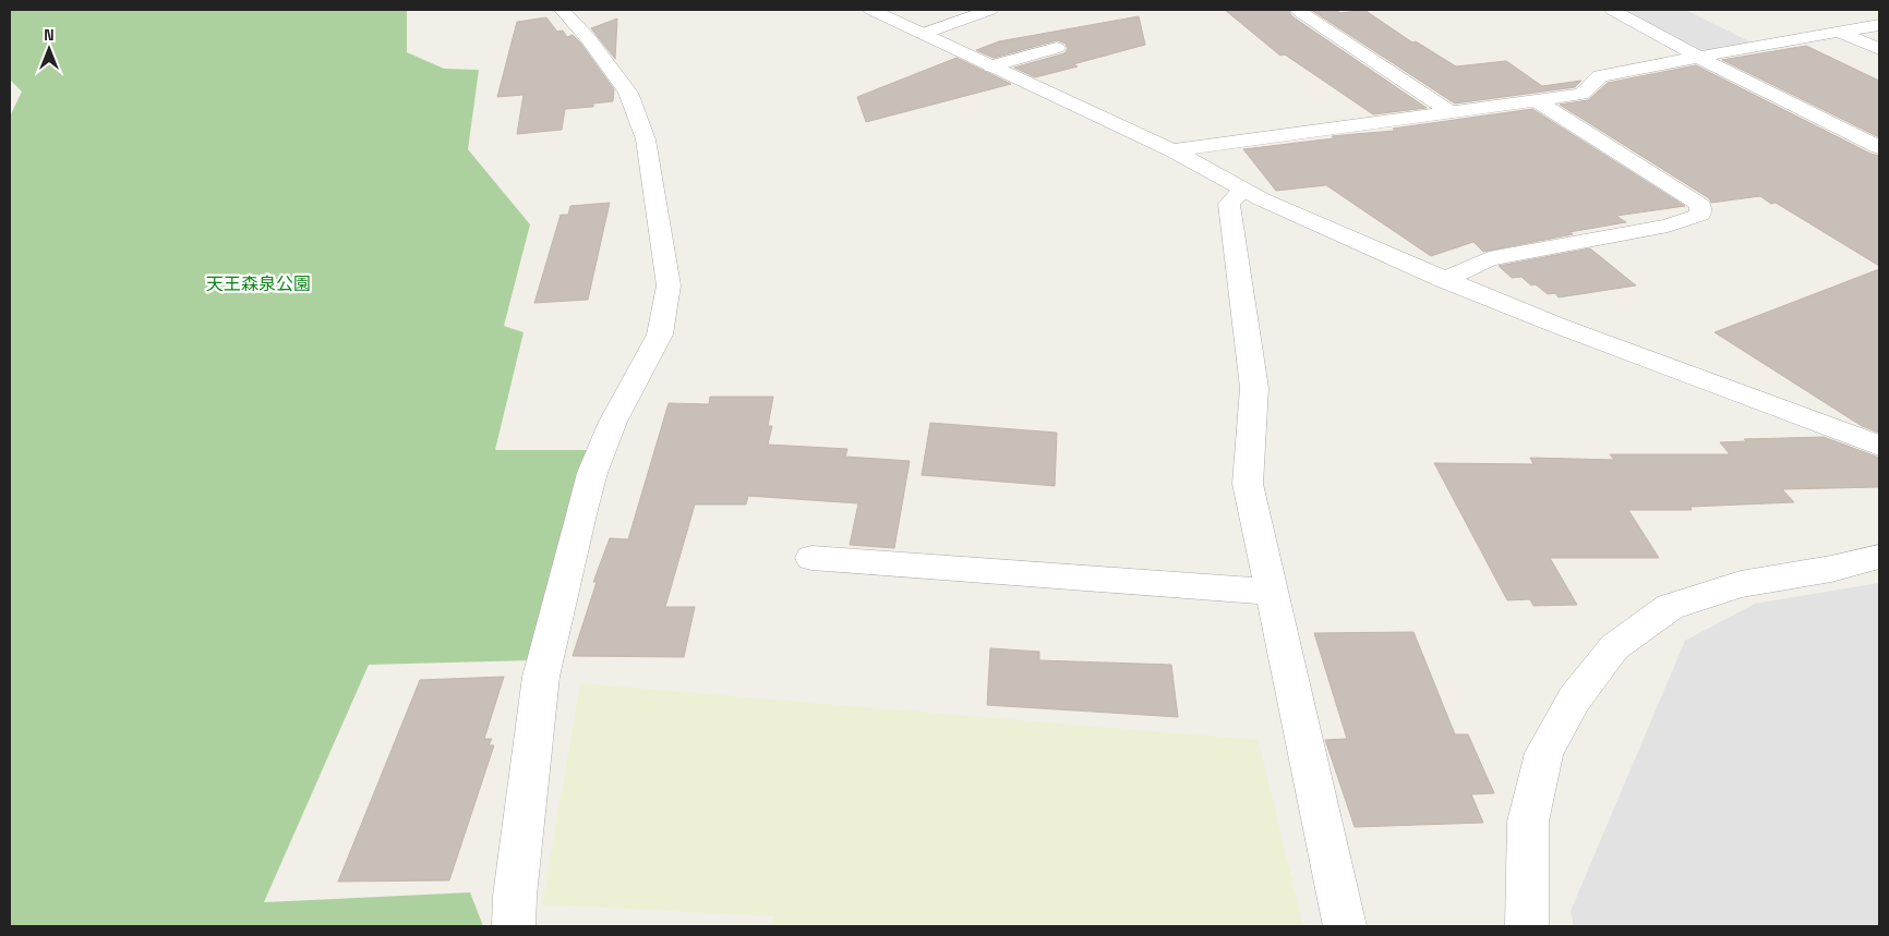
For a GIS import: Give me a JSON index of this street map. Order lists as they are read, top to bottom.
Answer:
{
  "parks": ["天王森泉公園"],
  "north": "top"
}
